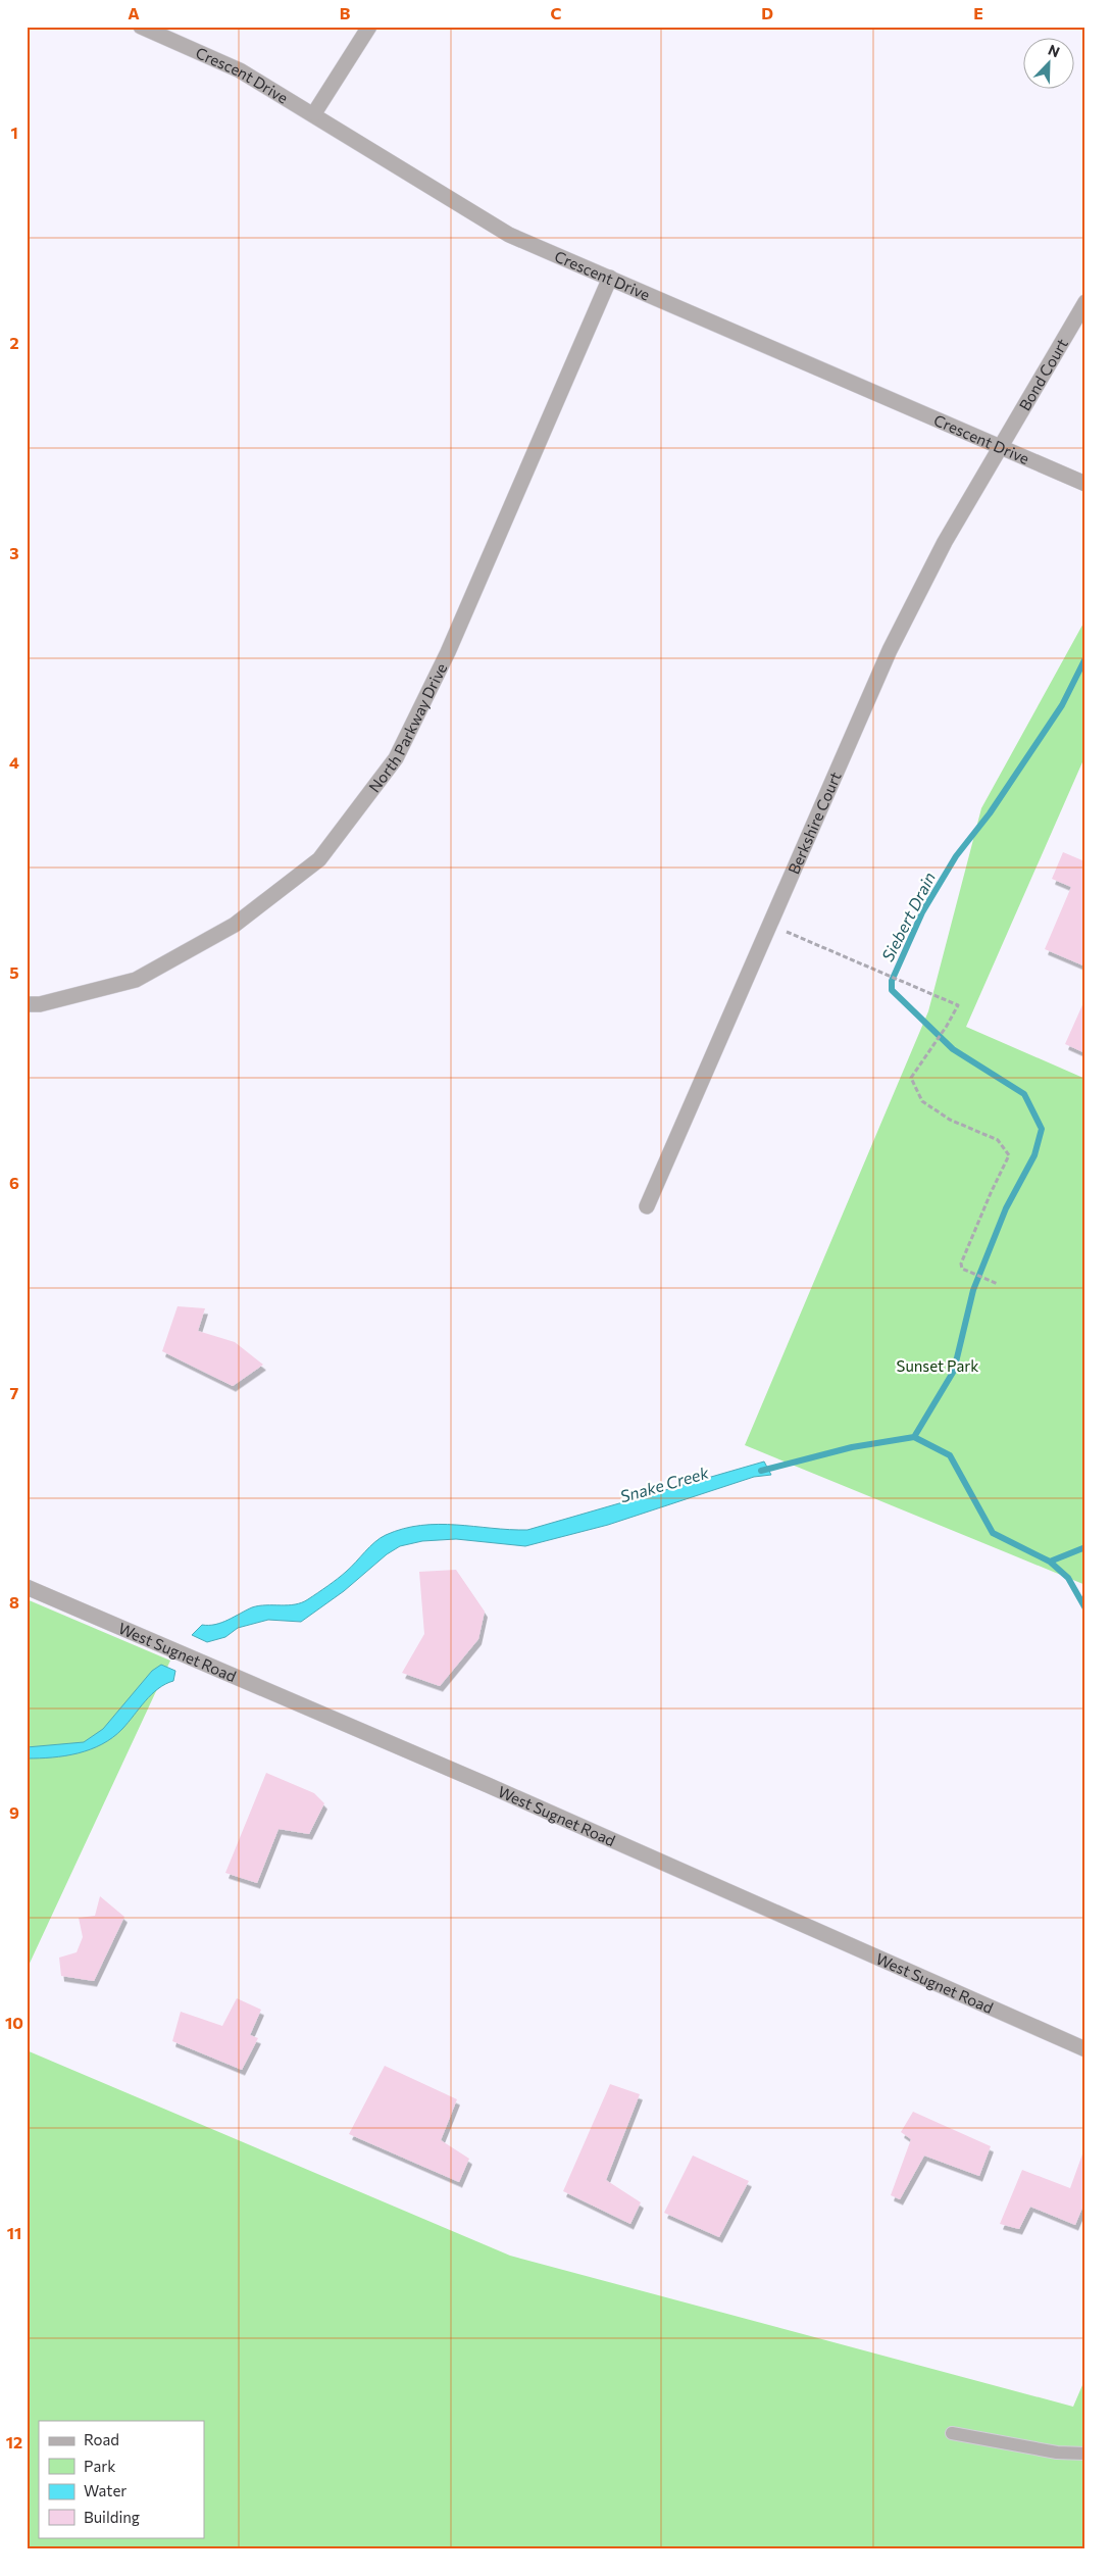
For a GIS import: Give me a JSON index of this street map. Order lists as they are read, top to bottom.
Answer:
{
  "streets": {
    "street": [
      "Crescent Drive",
      "Bond Court",
      "North Parkway Drive",
      "Berkshire Court",
      "West Sugnet Road"
    ]
  },
  "crossings": [
    ["Crescent Drive", "Bond Court"],
    ["Crescent Drive", "North Parkway Drive"],
    ["Crescent Drive", "Berkshire Court"],
    ["Bond Court", "Berkshire Court"]
  ],
  "water": ["Siebert Drain", "Snake Creek"],
  "parks": ["Sunset Park"],
  "legend": [
    "Road",
    "Park",
    "Water",
    "Building"
  ],
  "north": "top right",
  "grid": {
    "columns": [
      "A",
      "B",
      "C",
      "D",
      "E"
    ],
    "rows": [
      "1",
      "2",
      "3",
      "4",
      "5",
      "6",
      "7",
      "8",
      "9",
      "10",
      "11",
      "12"
    ]
  }
}
